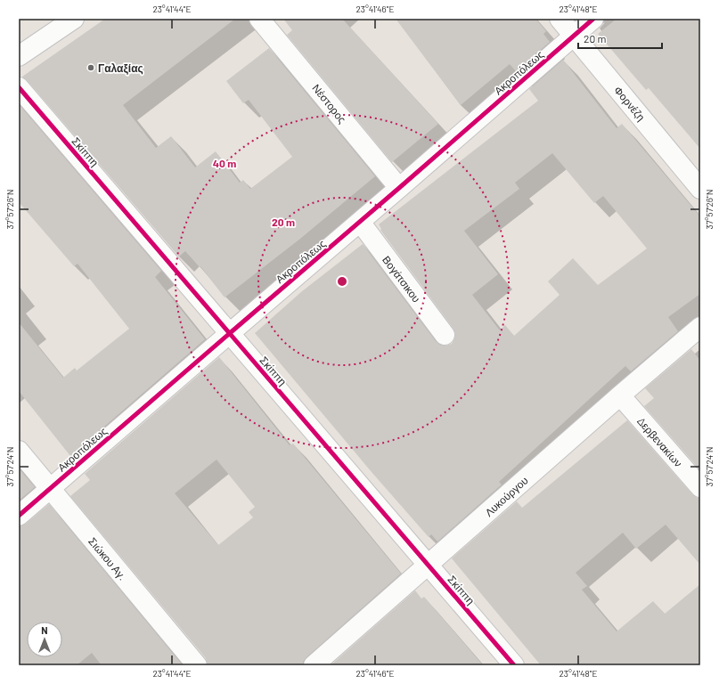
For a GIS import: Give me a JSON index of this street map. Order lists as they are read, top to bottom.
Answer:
{
  "streets": {
    "street": [
      "Ακροπόλεως",
      "Νέστορος",
      "Φορνέζη",
      "Σκίππη",
      "Βογάτσικου",
      "Δερβενακίων",
      "Λυκούργου",
      "Σιώκου Αγ."
    ]
  },
  "crossings": [
    ["Ακροπόλεως", "Νέστορος"],
    ["Ακροπόλεως", "Φορνέζη"],
    ["Ακροπόλεως", "Σκίππη"],
    ["Ακροπόλεως", "Βογάτσικου"],
    ["Ακροπόλεως", "Σιώκου Αγ."],
    ["Σκίππη", "Λυκούργου"],
    ["Δερβενακίων", "Λυκούργου"]
  ],
  "places": ["Γαλαξίας"],
  "scale_bar": "20 m",
  "north": "top",
  "coordinates": [
    "23°41'44\"E",
    "23°41'46\"E",
    "23°41'48\"E",
    "37°57'26\"N",
    "37°57'24\"N"
  ],
  "rings": ["40 m", "20 m"]
}
